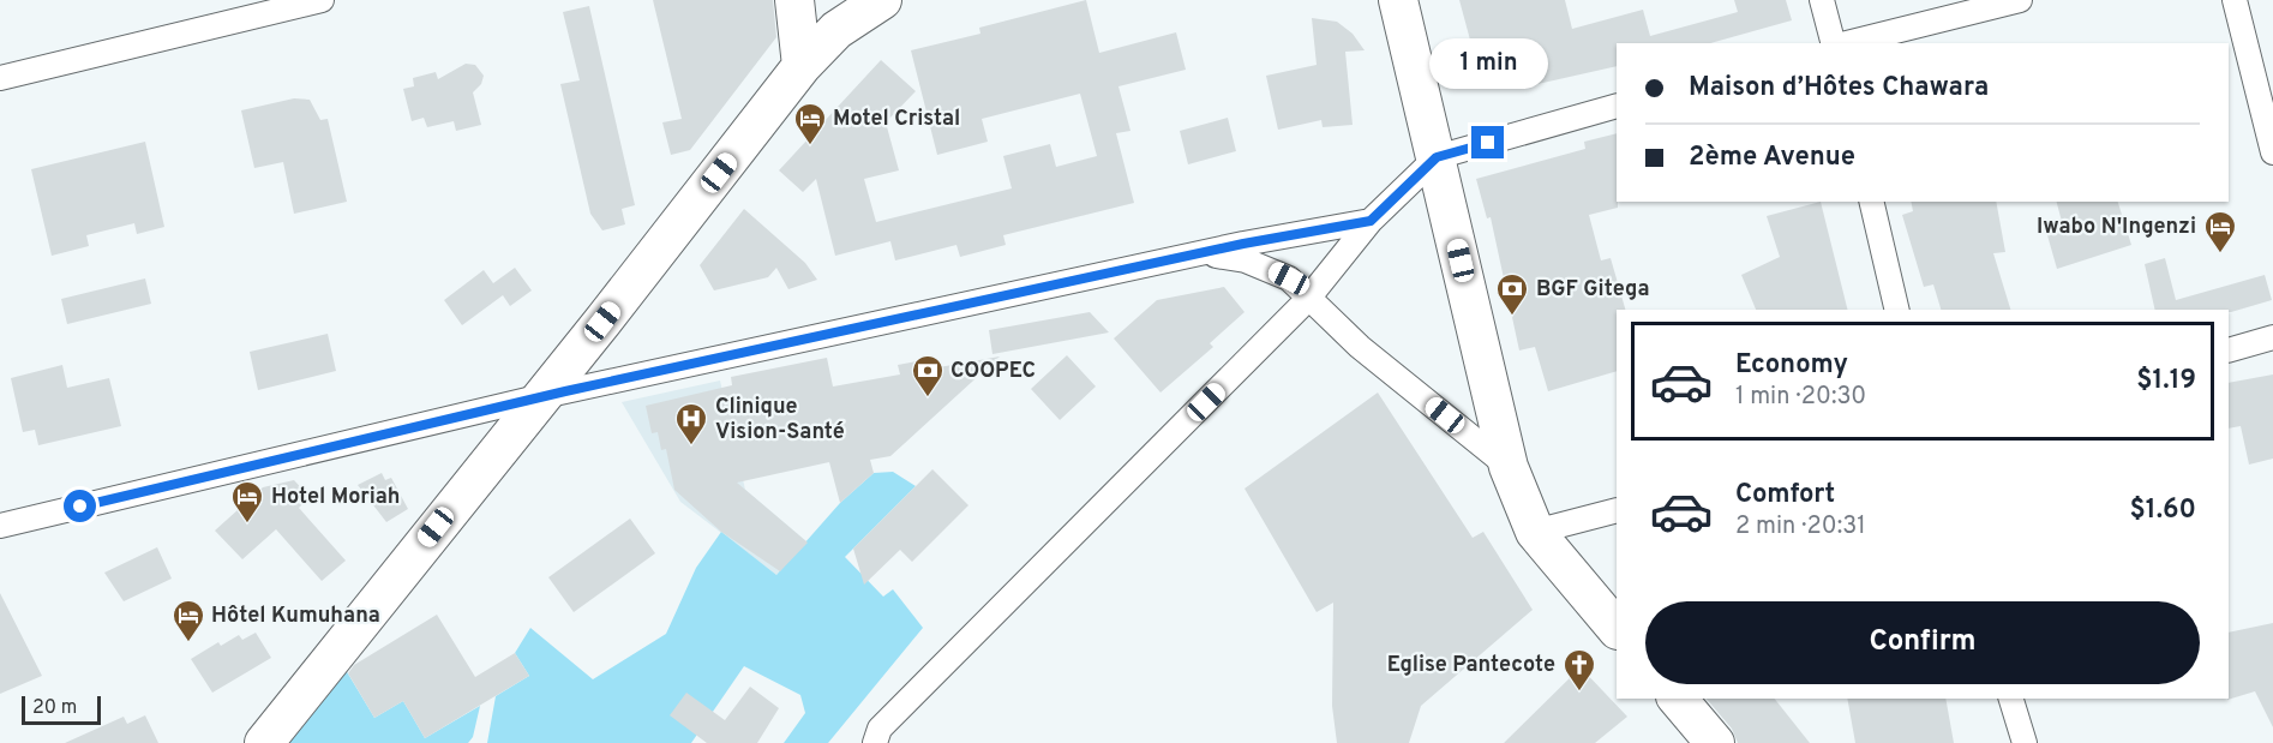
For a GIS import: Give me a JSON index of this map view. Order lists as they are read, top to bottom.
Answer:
{
  "places": {
    "hotel": [
      "Motel Cristal",
      "Iwabo N'Ingenzi",
      "Hotel Moriah",
      "Hôtel Kumuhana"
    ],
    "bank": ["BGF Gitega", "COOPEC"],
    "hospital": ["Clinique Vision-Santé"],
    "church": ["Eglise Pantecote"]
  },
  "scale_bar": "20 m",
  "page": {
    "bubble": "1 min",
    "banner": ["Maison d’Hôtes Chawara", "2ème Avenue"],
    "list": [
      {
        "name": "Economy",
        "note": "1 min · 20:30",
        "value": "$1.19"
      },
      {
        "name": "Comfort",
        "note": "2 min · 20:31",
        "value": "$1.60"
      }
    ],
    "buttons": "Confirm",
    "scale": "20 m"
  }
}
